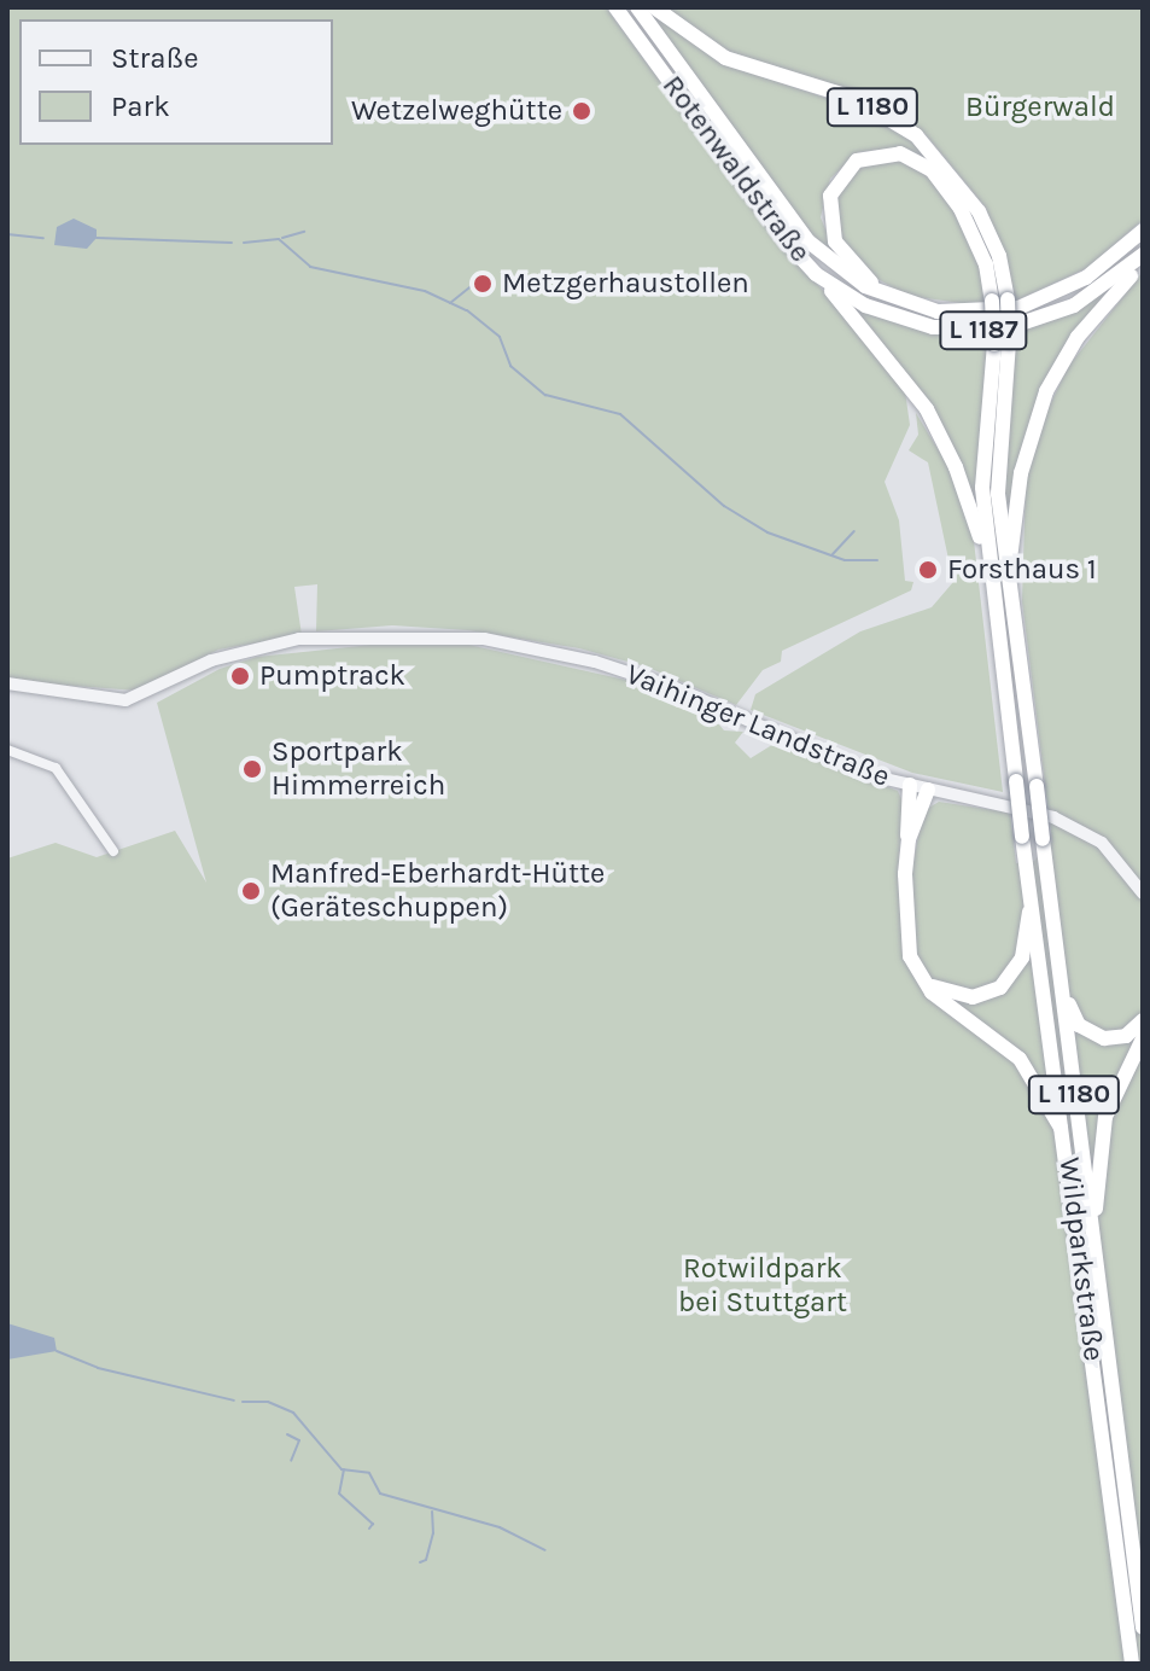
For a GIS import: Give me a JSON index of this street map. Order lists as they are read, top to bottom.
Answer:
{
  "streets": {
    "highway": [
      "L 1180",
      "Rotenwaldstraße",
      "L 1187",
      "Wildparkstraße"
    ],
    "street": ["Vaihinger Landstraße"]
  },
  "crossings": [
    ["L 1180", "Rotenwaldstraße"],
    ["L 1180", "L 1187"],
    ["L 1180", "Wildparkstraße"],
    ["Rotenwaldstraße", "L 1187"],
    ["L 1187", "Wildparkstraße"]
  ],
  "parks": ["Bürgerwald", "Rotwildpark bei Stuttgart"],
  "places": [
    "Wetzelweghütte",
    "Metzgerhaustollen",
    "Forsthaus 1",
    "Pumptrack",
    "Sportpark Himmerreich",
    "Manfred-Eberhardt-Hütte (Geräteschuppen)"
  ],
  "legend": ["Straße", "Park"]
}
